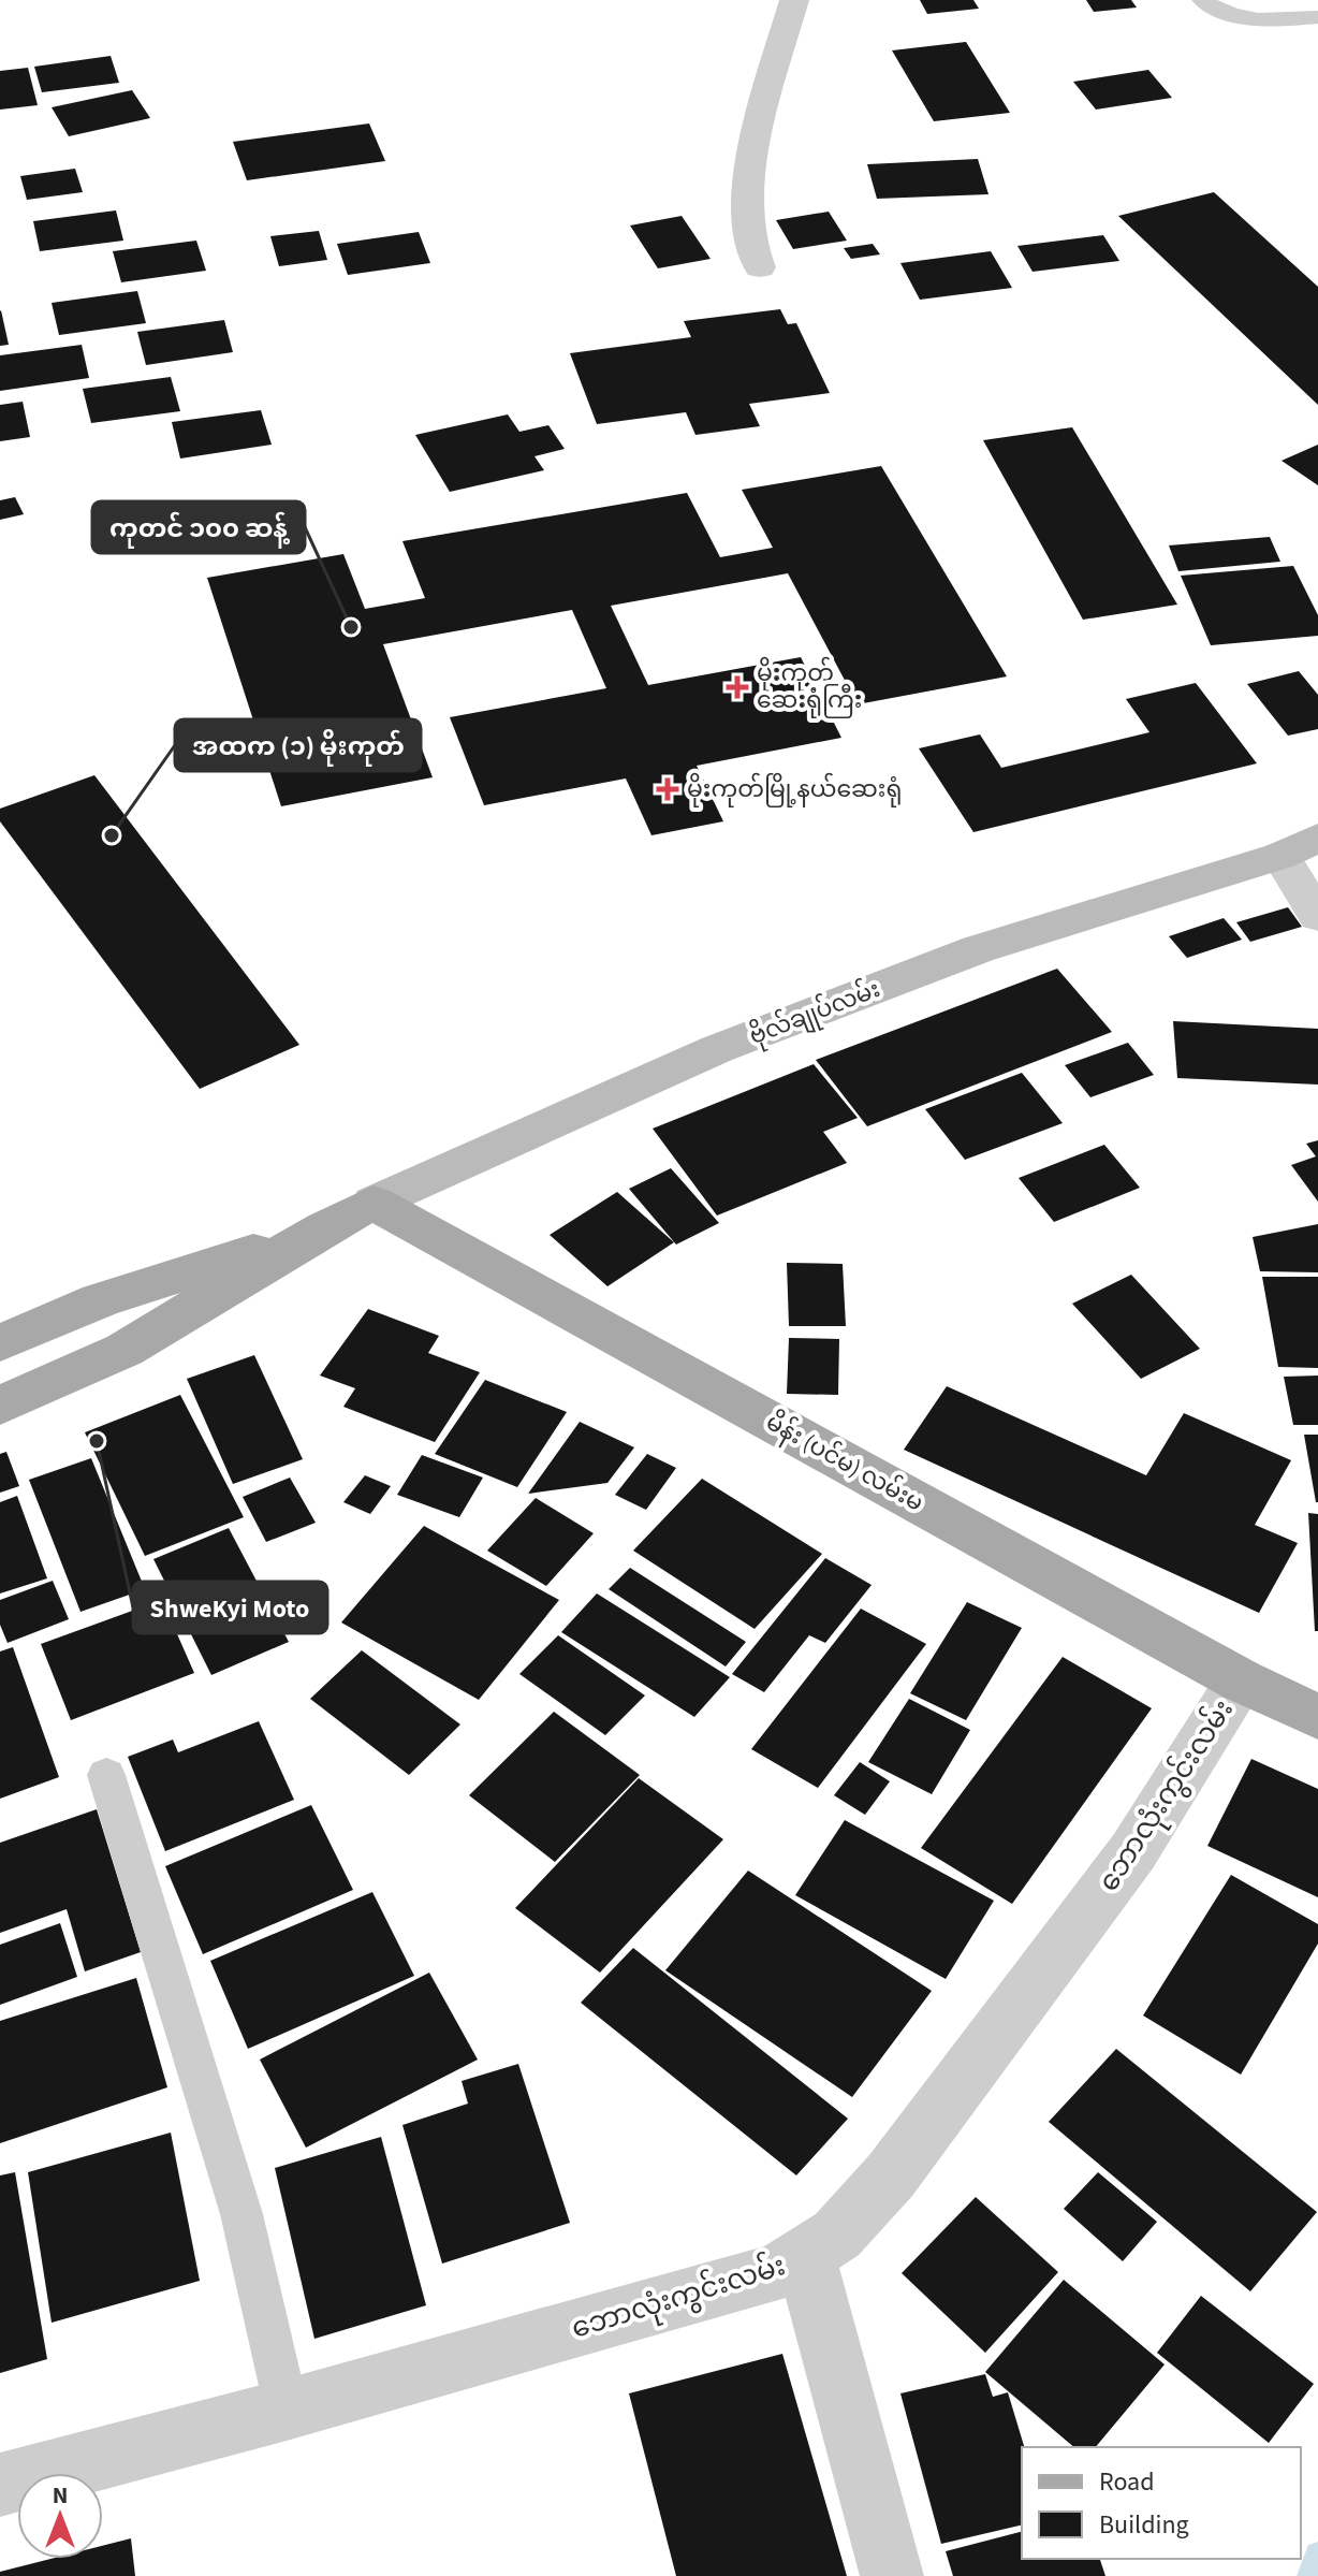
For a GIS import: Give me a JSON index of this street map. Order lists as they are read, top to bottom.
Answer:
{
  "streets": {
    "main road": ["ဗိုလ်‌ချုပ်‌လမ်း", "မိန်း (ပင်မ) လမ်းမ"],
    "street": ["‌ဘောလုံးကွင်းလမ်း"]
  },
  "crossings": [
    ["ဗိုလ်‌ချုပ်‌လမ်း", "မိန်း (ပင်မ) လမ်းမ"],
    ["မိန်း (ပင်မ) လမ်းမ", "‌ဘောလုံးကွင်းလမ်း"]
  ],
  "places": {
    "other": ["ကုတင် ၁၀၀ ဆန့်", "အထက (၁) မိုးကုတ်", "ShweKyi Moto"],
    "health": ["မိုးကုတ်‌ ‌ဆေးရုံကြီး", "မိုးကုတ်မြို့နယ်ဆေးရုံ"]
  },
  "legend": ["Road", "Building"],
  "north": "top"
}
